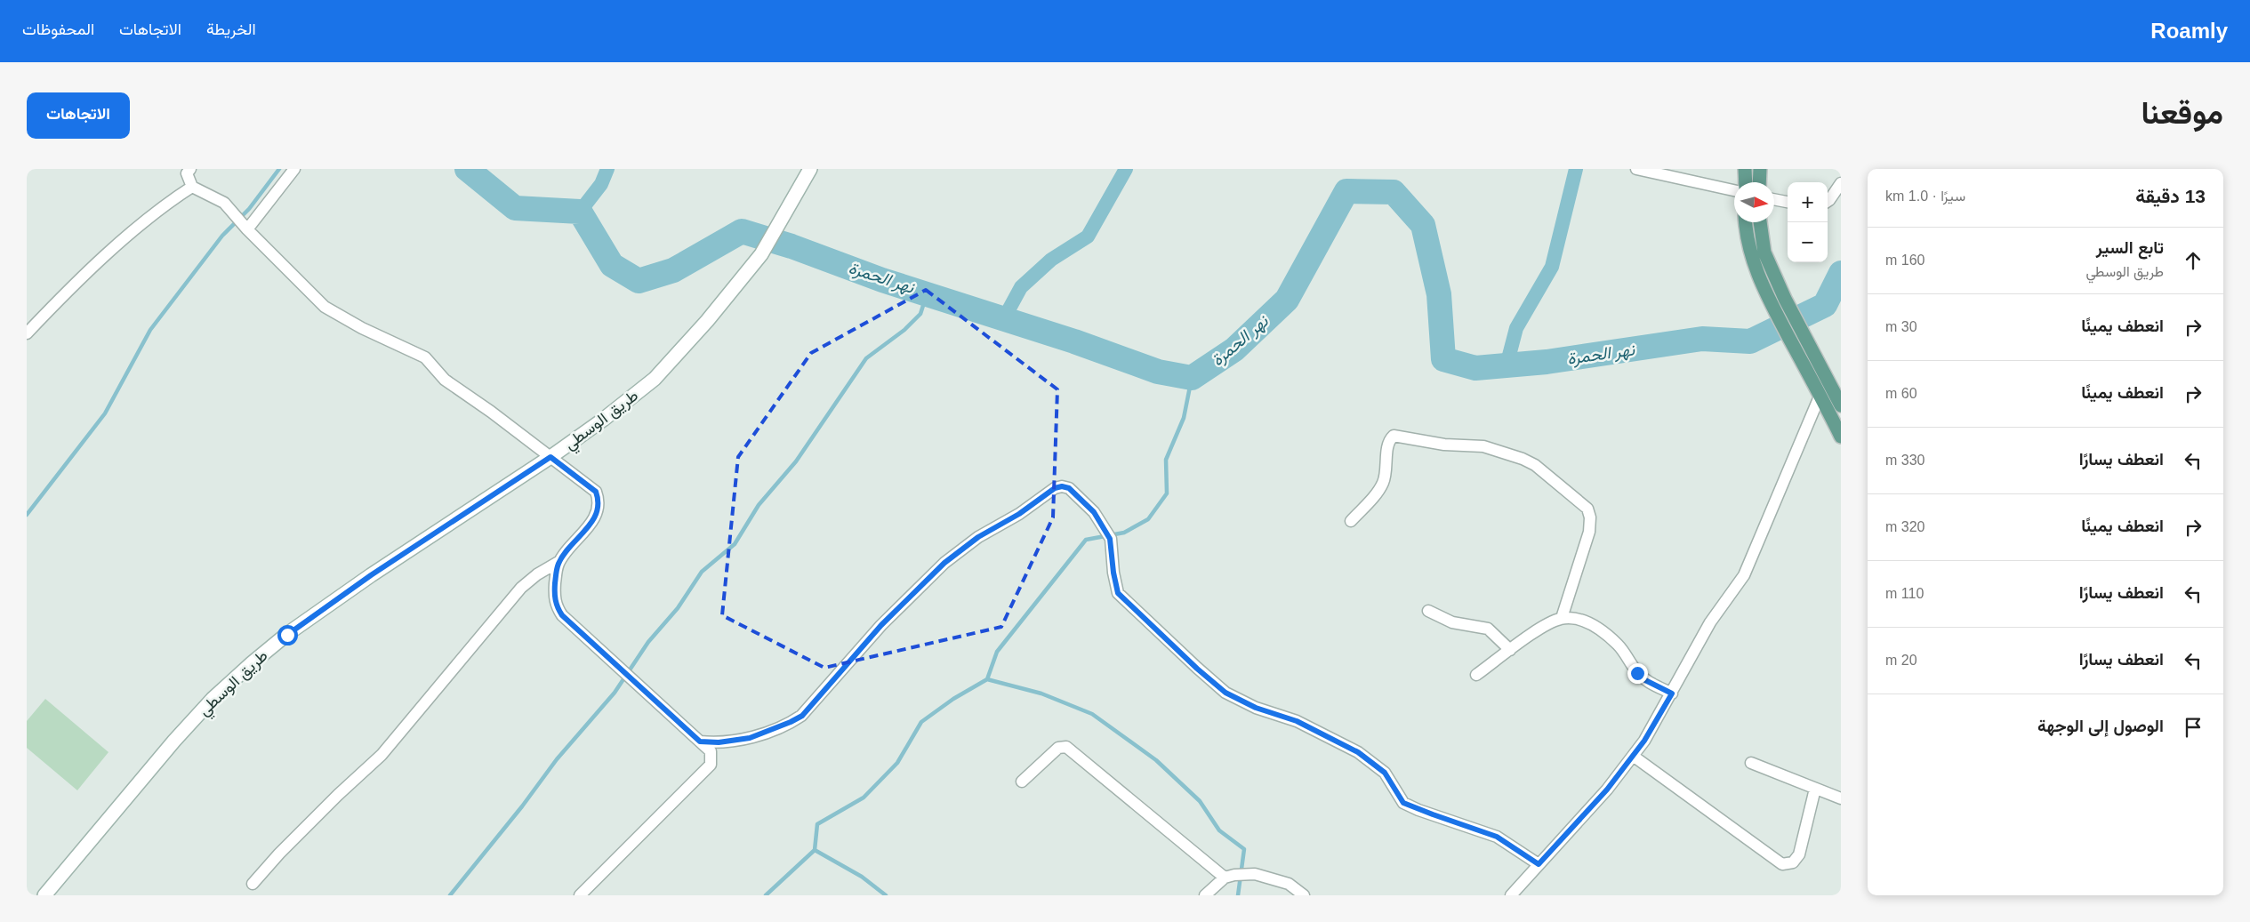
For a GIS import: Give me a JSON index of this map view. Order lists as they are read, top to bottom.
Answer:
{
  "streets": {
    "main road": ["طريق الوسطي"]
  },
  "water": ["نهر الحمرة"],
  "north": "right",
  "page": {
    "header": "Roamly",
    "nav": ["الخريطة", "الاتجاهات", "المحفوظات"],
    "title": "موقعنا",
    "buttons": "الاتجاهات",
    "heading": ["13 دقيقة", "سيرًا · 1.0 km"],
    "map_buttons": ["+", "−"],
    "list": [
      ["تابع السير", "طريق الوسطي", "160 m"],
      ["انعطف يمينًا", "30 m"],
      ["انعطف يمينًا", "60 m"],
      ["انعطف يسارًا", "330 m"],
      ["انعطف يمينًا", "320 m"],
      ["انعطف يسارًا", "110 m"],
      ["انعطف يسارًا", "20 m"],
      "الوصول إلى الوجهة"
    ]
  }
}
